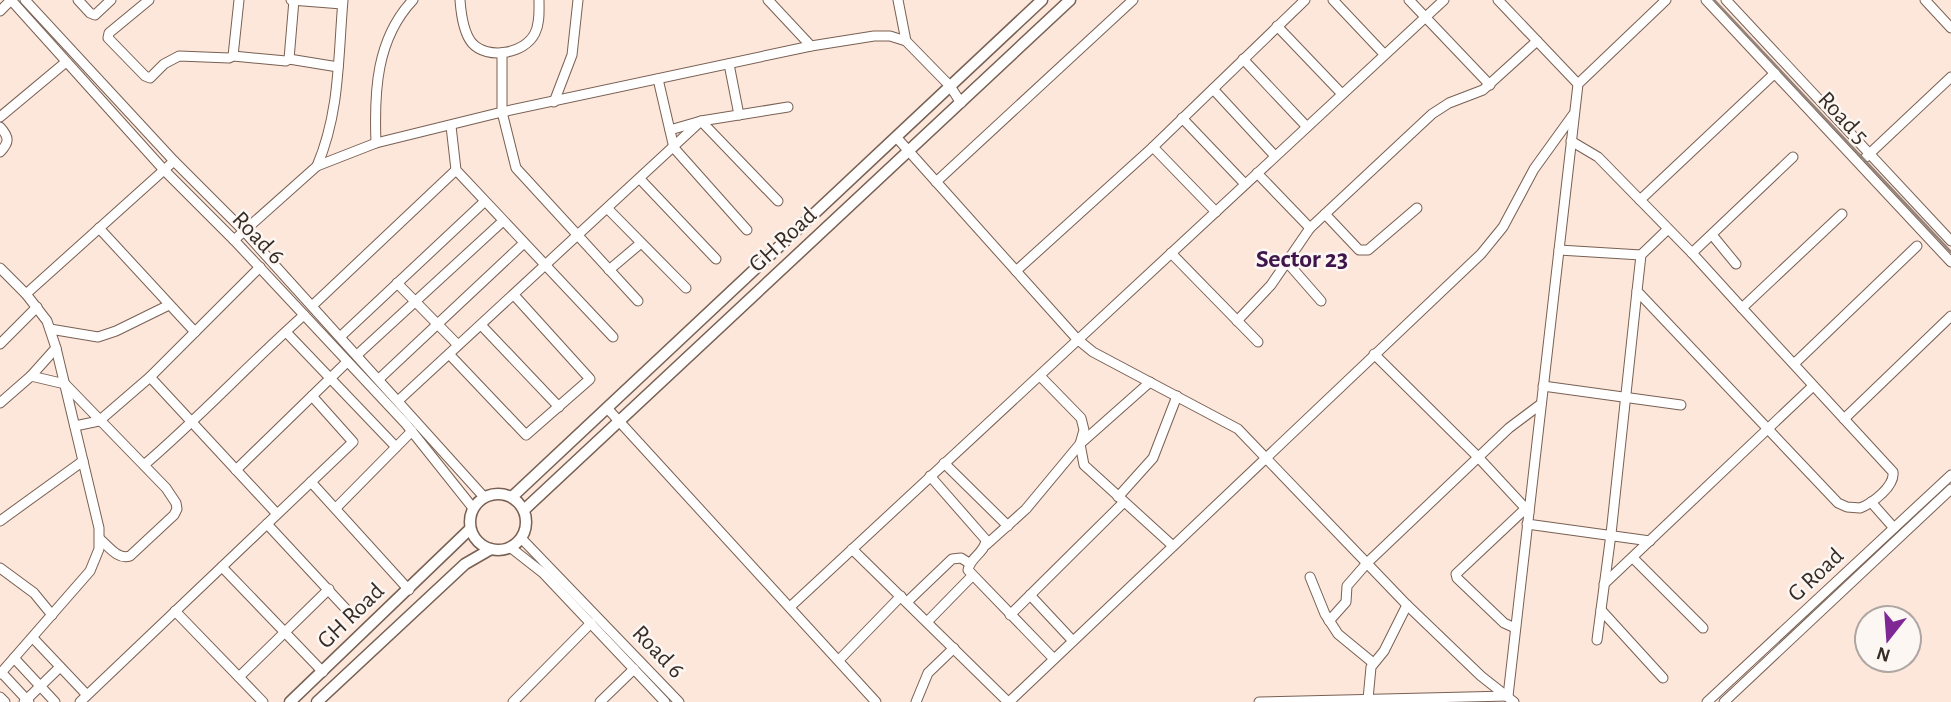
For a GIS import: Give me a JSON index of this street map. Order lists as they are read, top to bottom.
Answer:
{
  "streets": {
    "main road": ["GH Road"],
    "street": ["Road 5", "Road 6", "G Road"]
  },
  "crossings": [
    ["Road 6", "GH Road"]
  ],
  "districts": ["Sector 23"],
  "north": "bottom"
}
